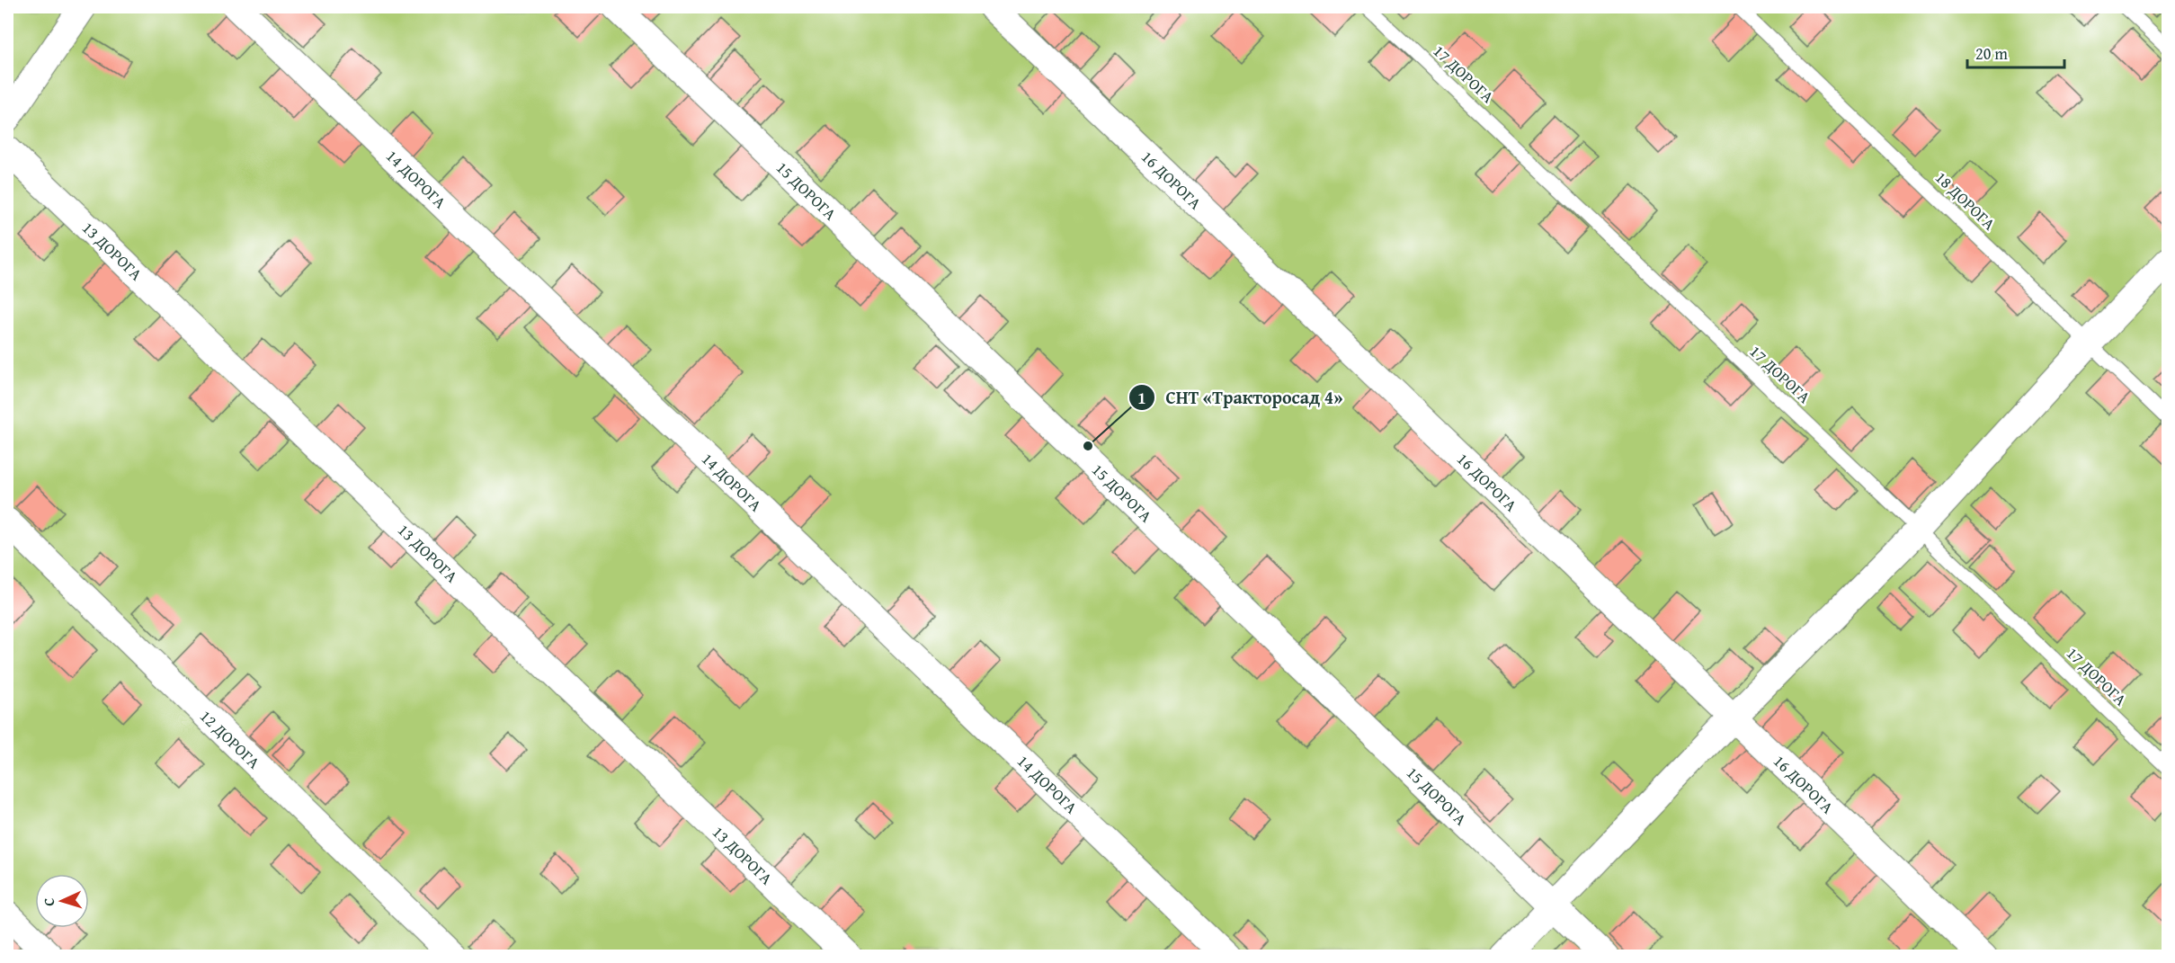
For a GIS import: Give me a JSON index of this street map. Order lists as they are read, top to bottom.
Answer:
{
  "streets": {
    "street": [
      "14 ДОРОГА",
      "16 ДОРОГА",
      "15 ДОРОГА",
      "13 ДОРОГА",
      "12 ДОРОГА"
    ],
    "lane": ["17 ДОРОГА", "18 ДОРОГА"]
  },
  "places": ["СНТ «Тракторосад 4»"],
  "scale_bar": "20 m",
  "north": "left"
}
